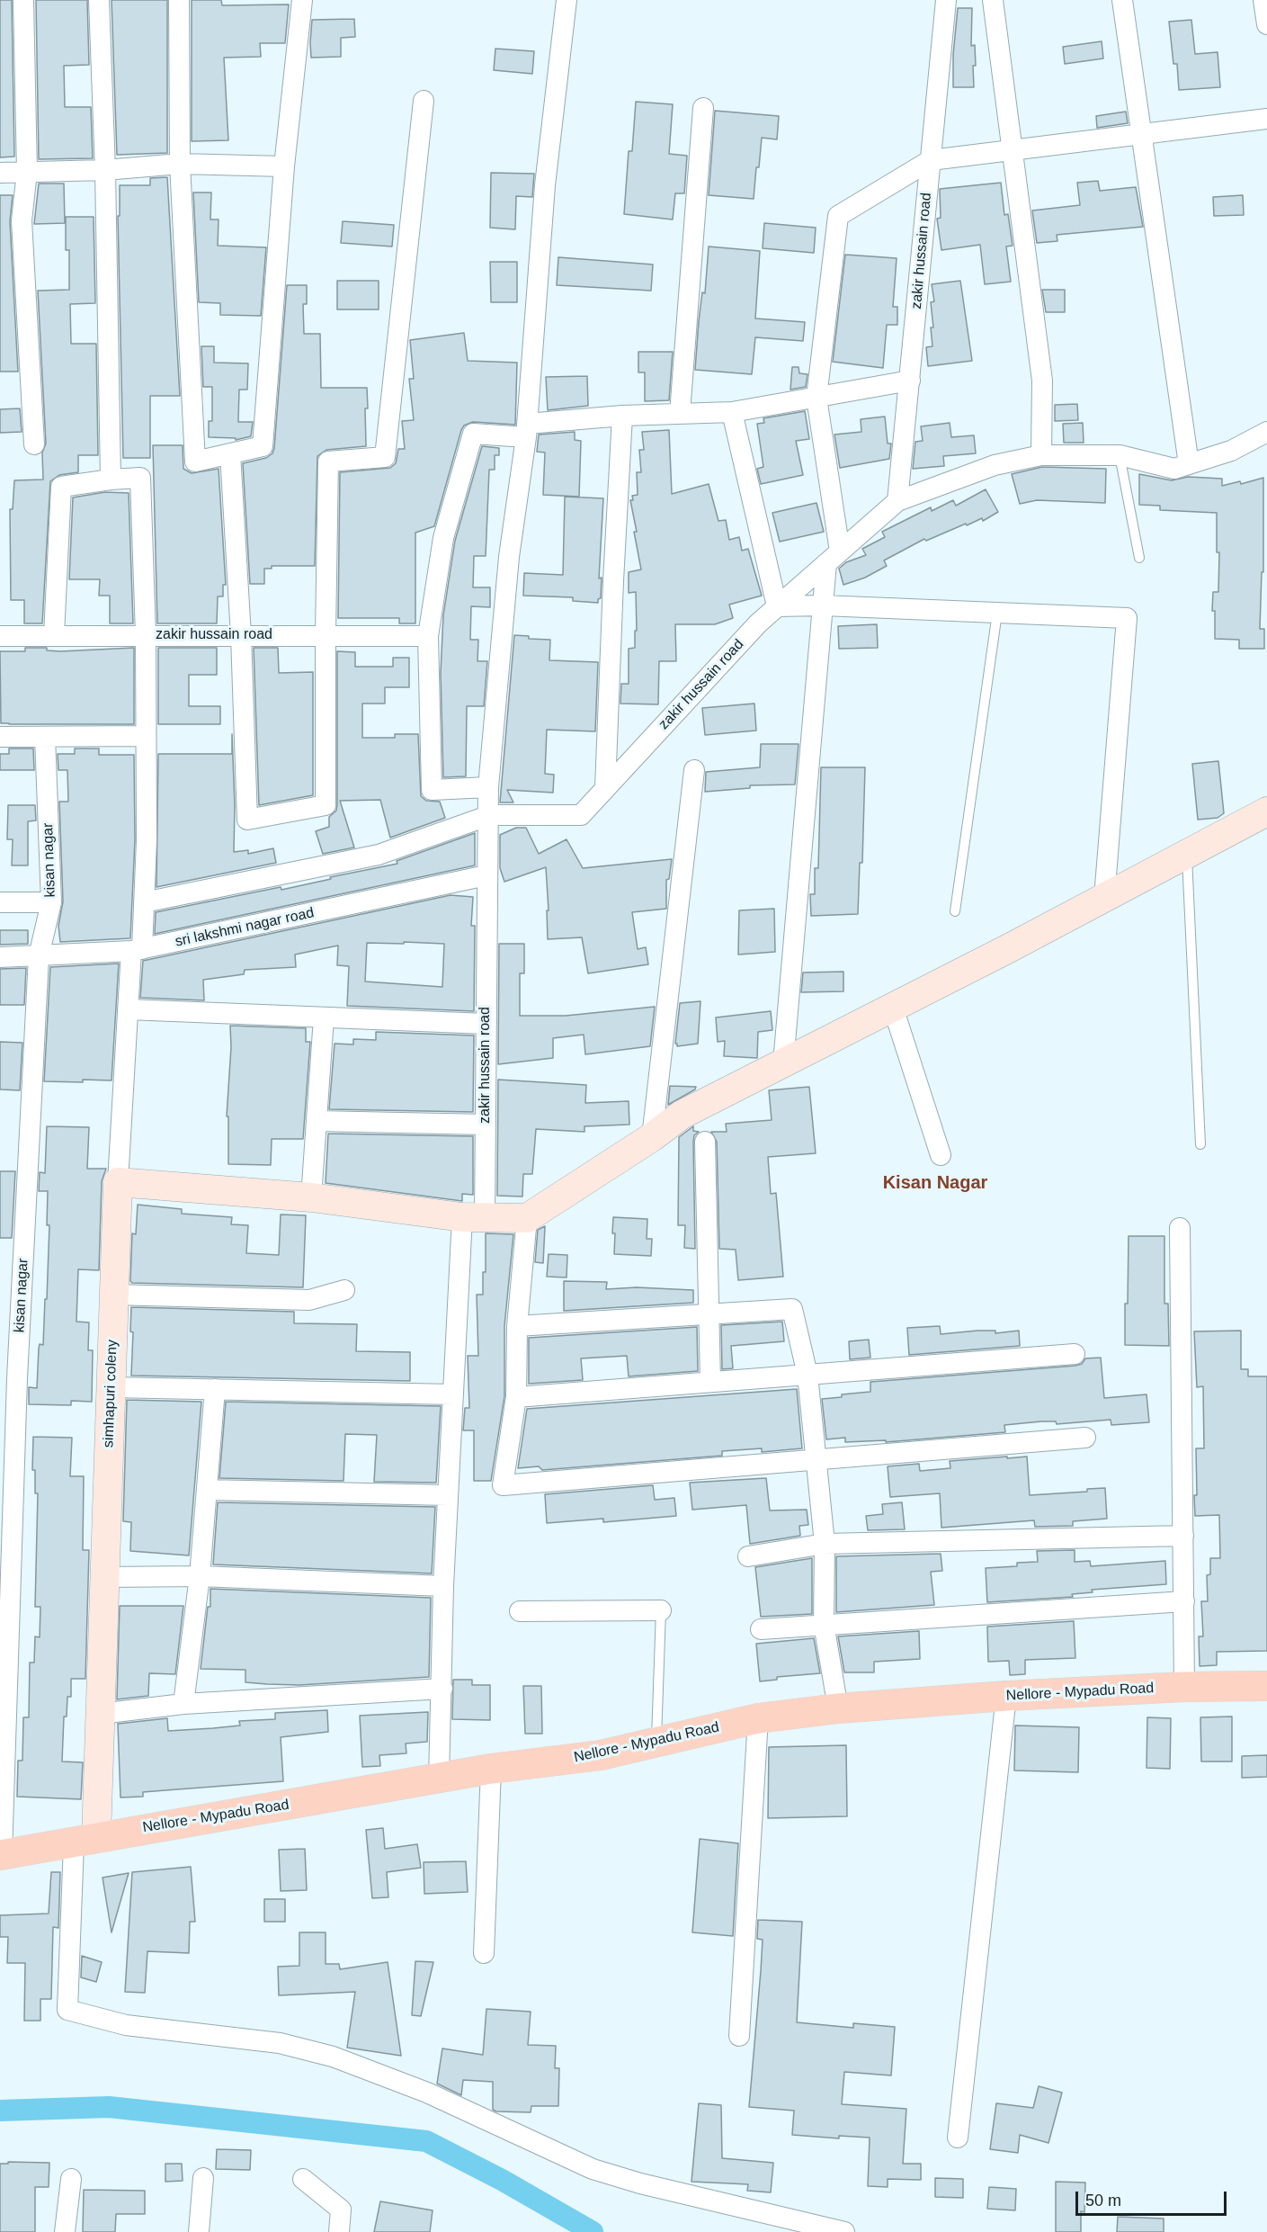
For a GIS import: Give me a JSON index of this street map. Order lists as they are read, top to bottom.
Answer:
{
  "streets": {
    "main road": ["Nellore - Mypadu Road"],
    "street": [
      "zakir hussain road",
      "kisan nagar",
      "sri lakshmi nagar road",
      "simhapuri coleny"
    ]
  },
  "crossings": [
    ["zakir hussain road", "sri lakshmi nagar road"],
    ["zakir hussain road", "simhapuri coleny"],
    ["zakir hussain road", "Nellore - Mypadu Road"],
    ["kisan nagar", "sri lakshmi nagar road"],
    ["kisan nagar", "Nellore - Mypadu Road"],
    ["sri lakshmi nagar road", "simhapuri coleny"],
    ["simhapuri coleny", "Nellore - Mypadu Road"]
  ],
  "districts": ["Kisan Nagar"],
  "scale_bar": "50 m"
}
